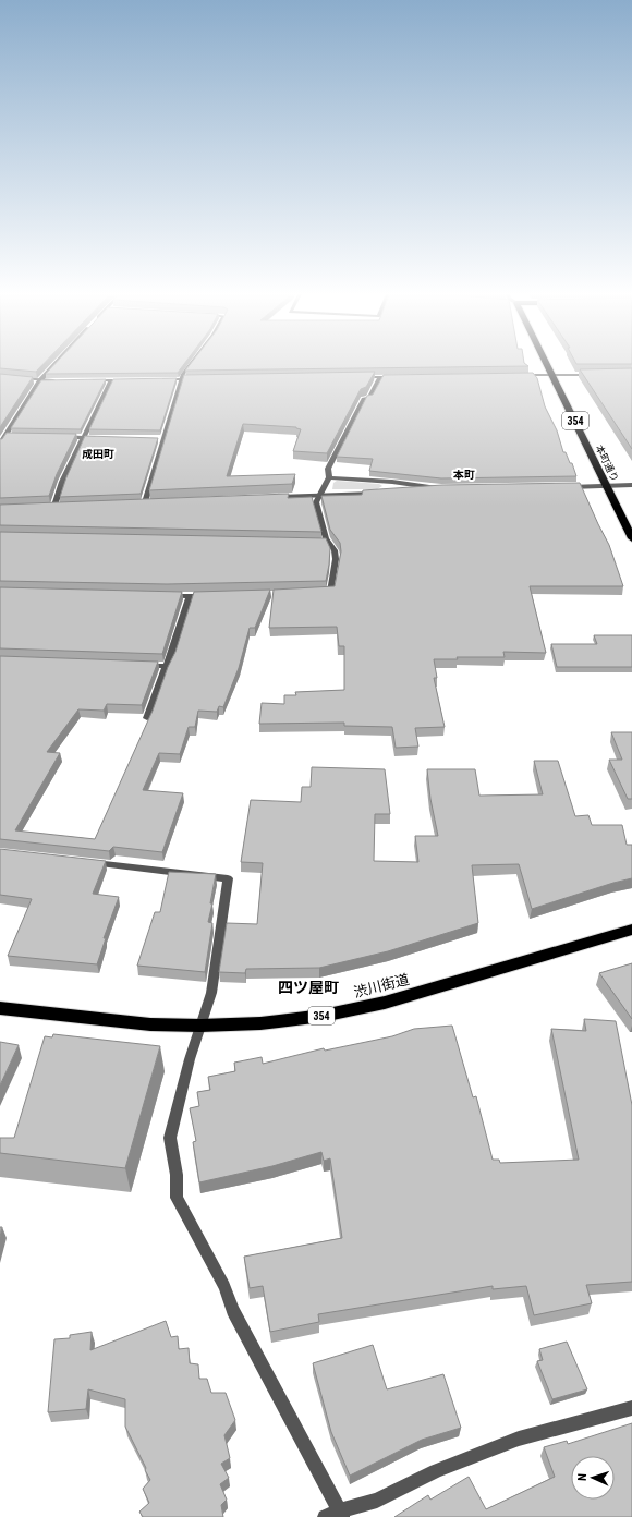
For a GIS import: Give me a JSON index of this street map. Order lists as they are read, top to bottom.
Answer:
{
  "streets": {
    "highway": ["354", "本町通り", "渋川街道"]
  },
  "districts": ["成田町", "本町", "四ツ屋町"],
  "north": "left"
}
